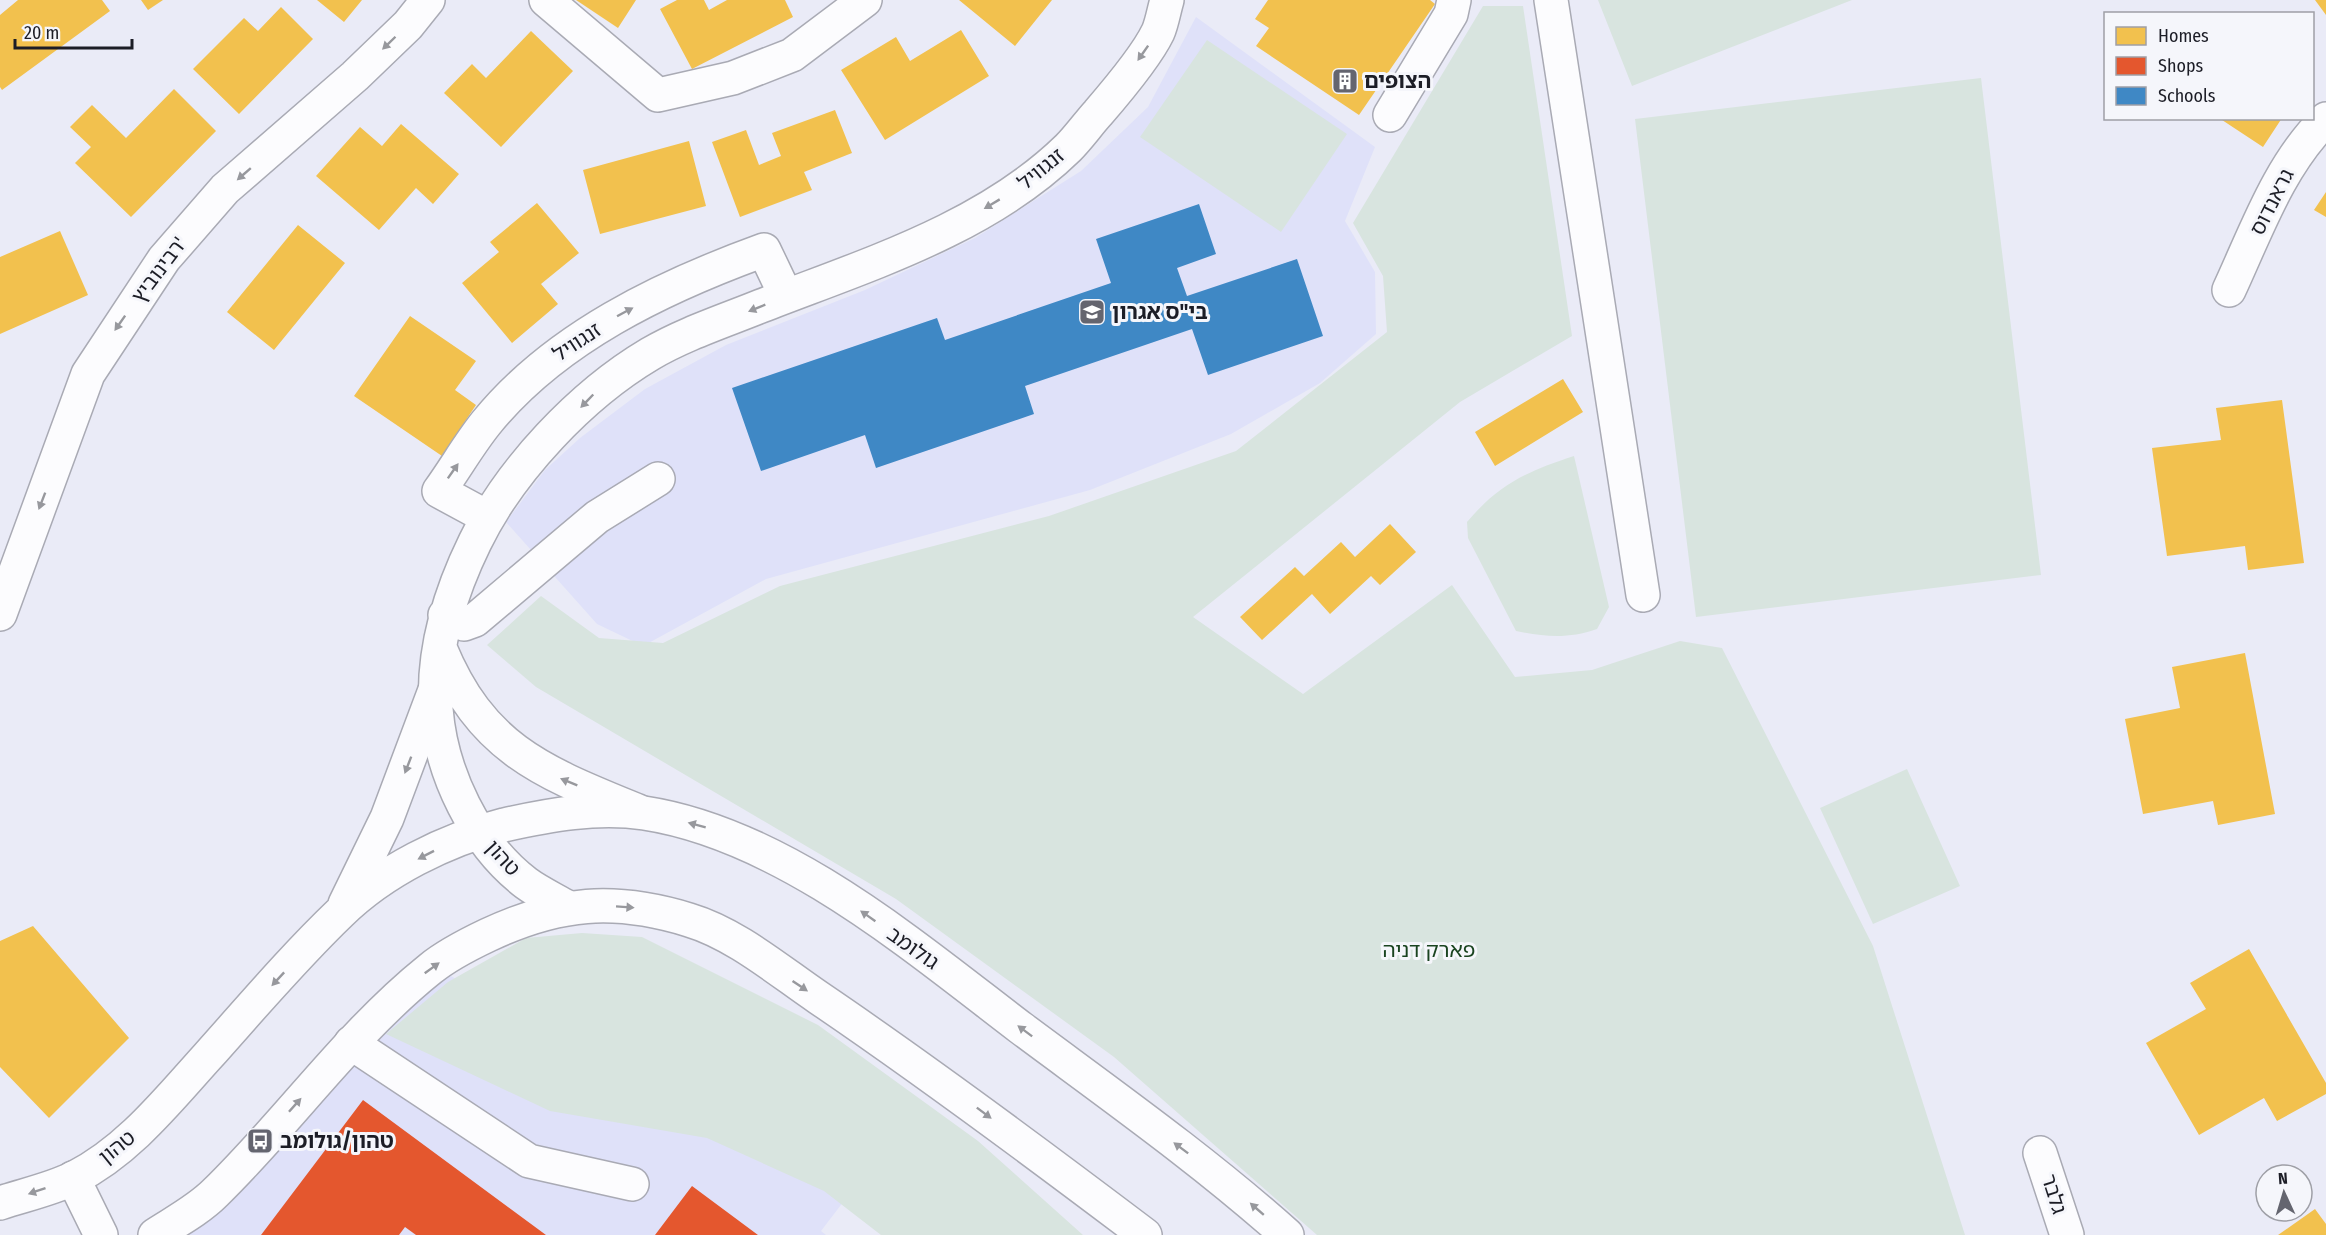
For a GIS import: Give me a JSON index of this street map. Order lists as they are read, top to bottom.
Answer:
{
  "streets": {
    "main road": [
      "זנגוויל",
      "גראנדוס",
      "רבינוביץ'",
      "טהון",
      "גולומב",
      "גלבר"
    ]
  },
  "crossings": [
    ["זנגוויל", "טהון"],
    ["זנגוויל", "גולומב"],
    ["טהון", "גולומב"]
  ],
  "one_way": ["רבינוביץ'"],
  "parks": ["פארק דניה"],
  "places": {
    "building": ["הצופים"],
    "school or university": ["בי\"ס אגרון"],
    "bus stop": ["טהון/גולומב"]
  },
  "legend": ["Homes", "Shops", "Schools"],
  "scale_bar": "20 m",
  "north": "top"
}
